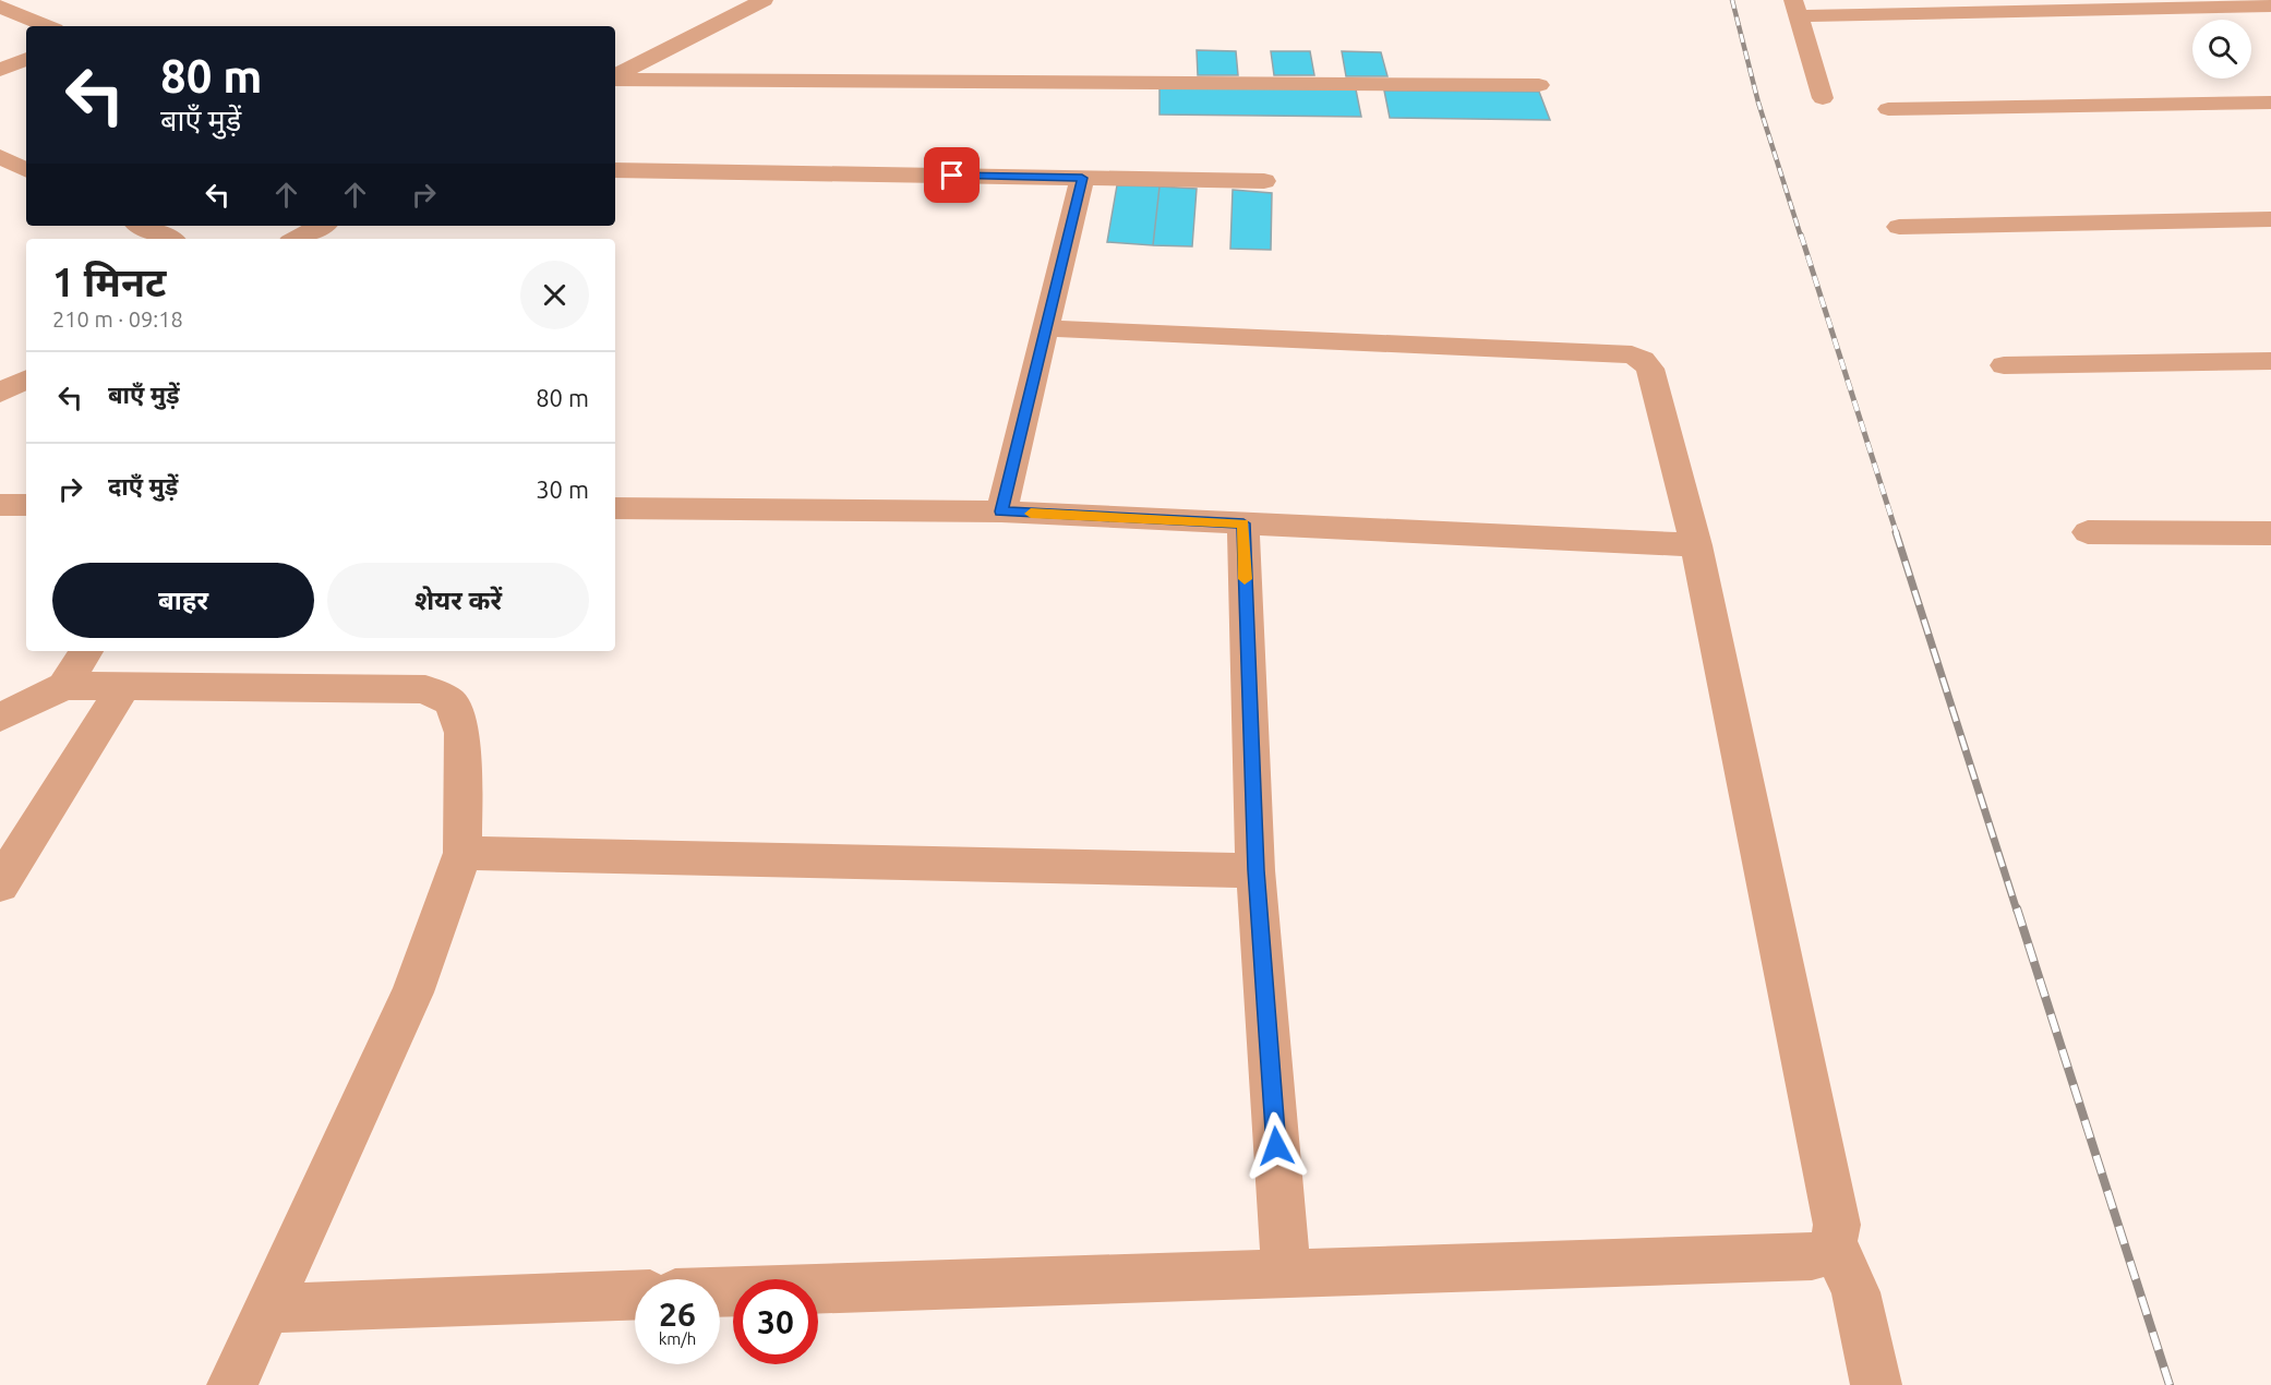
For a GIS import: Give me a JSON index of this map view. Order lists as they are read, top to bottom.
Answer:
{
  "page": {
    "turn": ["80 m", "बाएँ मुड़ें"],
    "heading": ["1 मिनट", "210 m · 09:18"],
    "list": [
      {
        "name": "बाएँ मुड़ें",
        "value": "80 m"
      },
      {
        "name": "दाएँ मुड़ें",
        "value": "30 m"
      }
    ],
    "buttons": ["बाहर", "शेयर करें"],
    "speed": "26 km/h",
    "limit": "30"
  }
}
